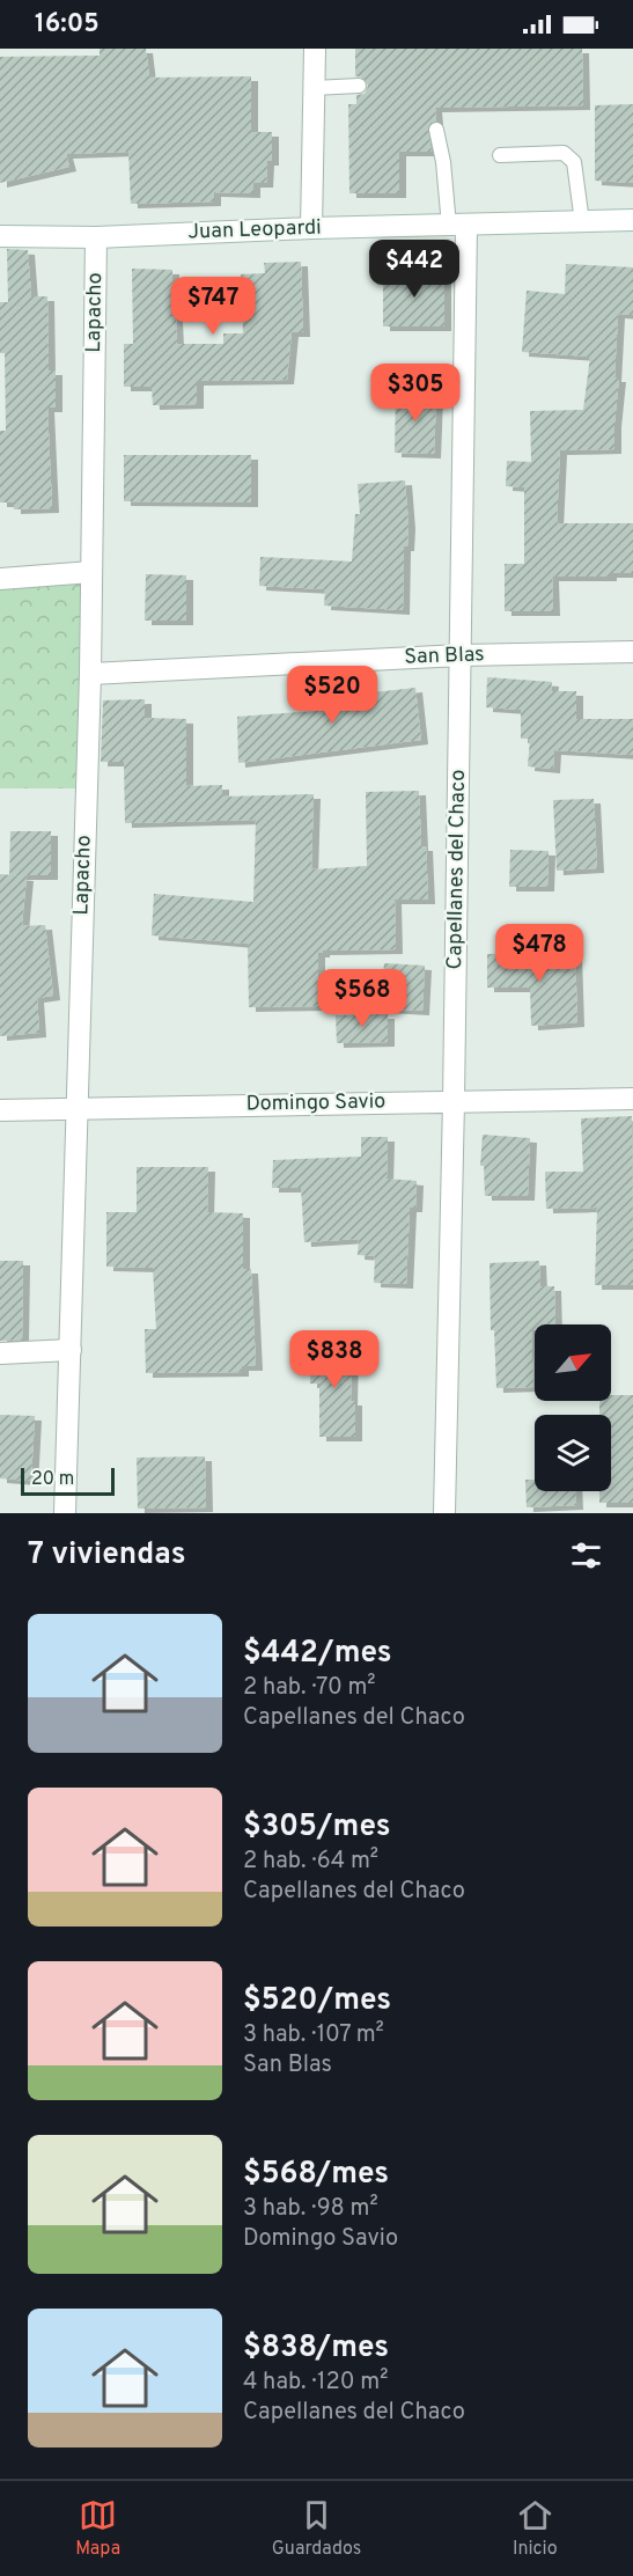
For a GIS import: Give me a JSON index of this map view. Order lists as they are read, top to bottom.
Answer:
{
  "streets": {
    "street": [
      "Juan Leopardi",
      "Lapacho",
      "San Blas",
      "Capellanes del Chaco",
      "Domingo Savio"
    ]
  },
  "crossings": [
    ["Juan Leopardi", "Lapacho"],
    ["Juan Leopardi", "Capellanes del Chaco"],
    ["Lapacho", "San Blas"],
    ["Lapacho", "Domingo Savio"],
    ["San Blas", "Capellanes del Chaco"],
    ["Capellanes del Chaco", "Domingo Savio"]
  ],
  "scale_bar": "20 m",
  "north": "top right",
  "page": {
    "status": "16:05",
    "price": [
      "$442",
      "$747",
      "$305",
      "$520",
      "$478",
      "$568",
      "$838"
    ],
    "scale": "20 m",
    "heading": "7 viviendas",
    "list": [
      {
        "name": "$442/mes",
        "note": "2 hab. · 70 m² · Capellanes del Chaco"
      },
      {
        "name": "$305/mes",
        "note": "2 hab. · 64 m² · Capellanes del Chaco"
      },
      {
        "name": "$520/mes",
        "note": "3 hab. · 107 m² · San Blas"
      },
      {
        "name": "$568/mes",
        "note": "3 hab. · 98 m² · Domingo Savio"
      },
      {
        "name": "$838/mes",
        "note": "4 hab. · 120 m² · Capellanes del Chaco"
      }
    ],
    "tabs": ["Mapa", "Guardados", "Inicio"]
  }
}
